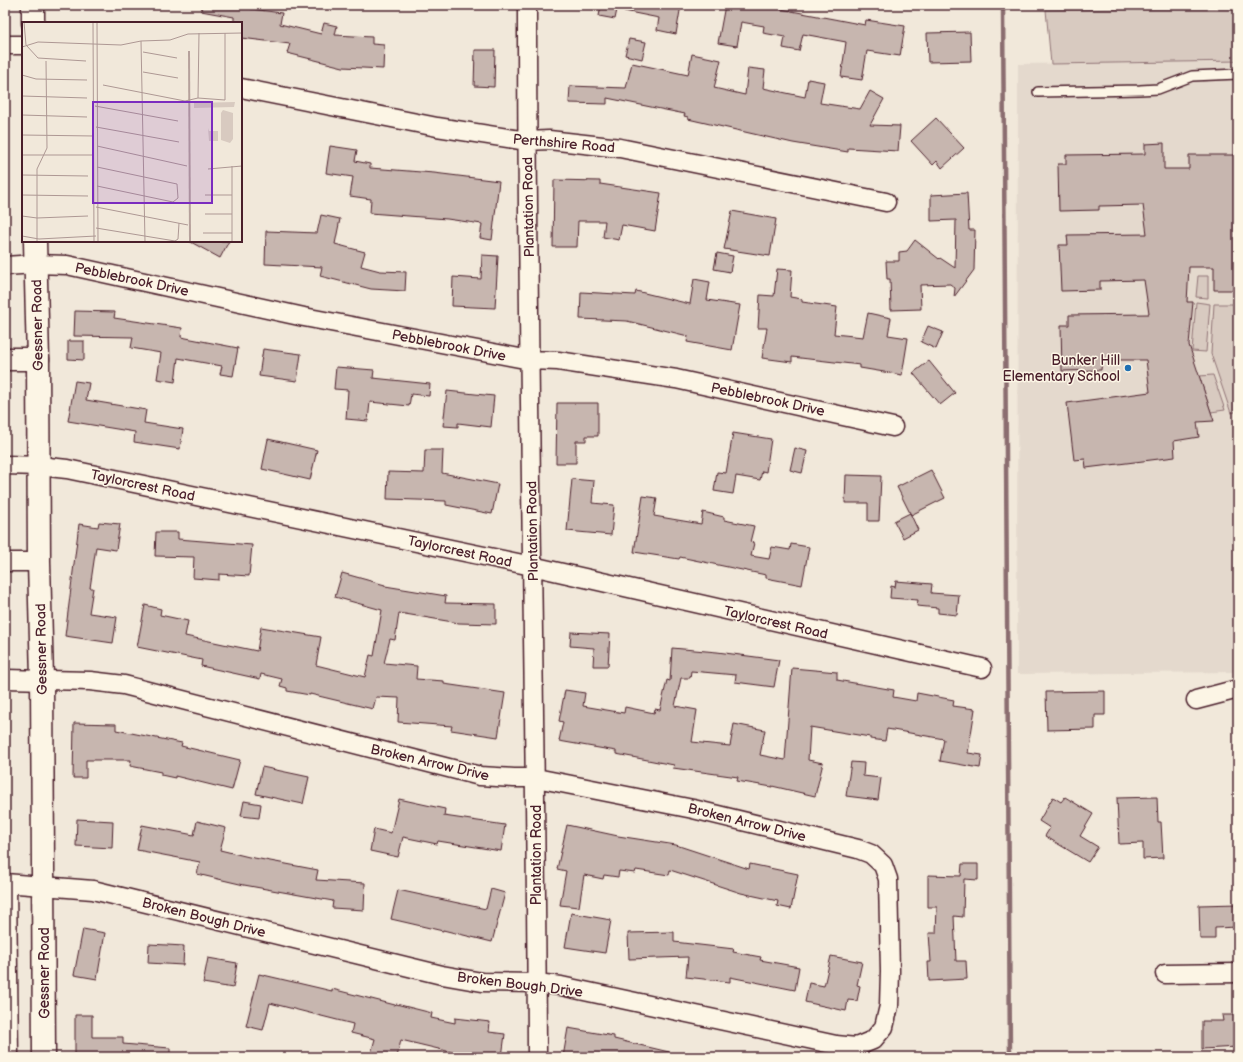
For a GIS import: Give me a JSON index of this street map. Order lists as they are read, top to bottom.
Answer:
{
  "streets": {
    "main road": ["Gessner Road"],
    "street": [
      "Perthshire Road",
      "Plantation Road",
      "Pebblebrook Drive",
      "Taylorcrest Road",
      "Broken Arrow Drive",
      "Broken Bough Drive"
    ]
  },
  "crossings": [
    ["Perthshire Road", "Plantation Road"],
    ["Plantation Road", "Pebblebrook Drive"],
    ["Plantation Road", "Taylorcrest Road"],
    ["Plantation Road", "Broken Arrow Drive"],
    ["Plantation Road", "Broken Bough Drive"],
    ["Pebblebrook Drive", "Gessner Road"],
    ["Gessner Road", "Taylorcrest Road"],
    ["Gessner Road", "Broken Arrow Drive"],
    ["Gessner Road", "Broken Bough Drive"],
    ["Broken Arrow Drive", "Broken Bough Drive"]
  ],
  "places": ["Bunker Hill Elementary School"]
}
